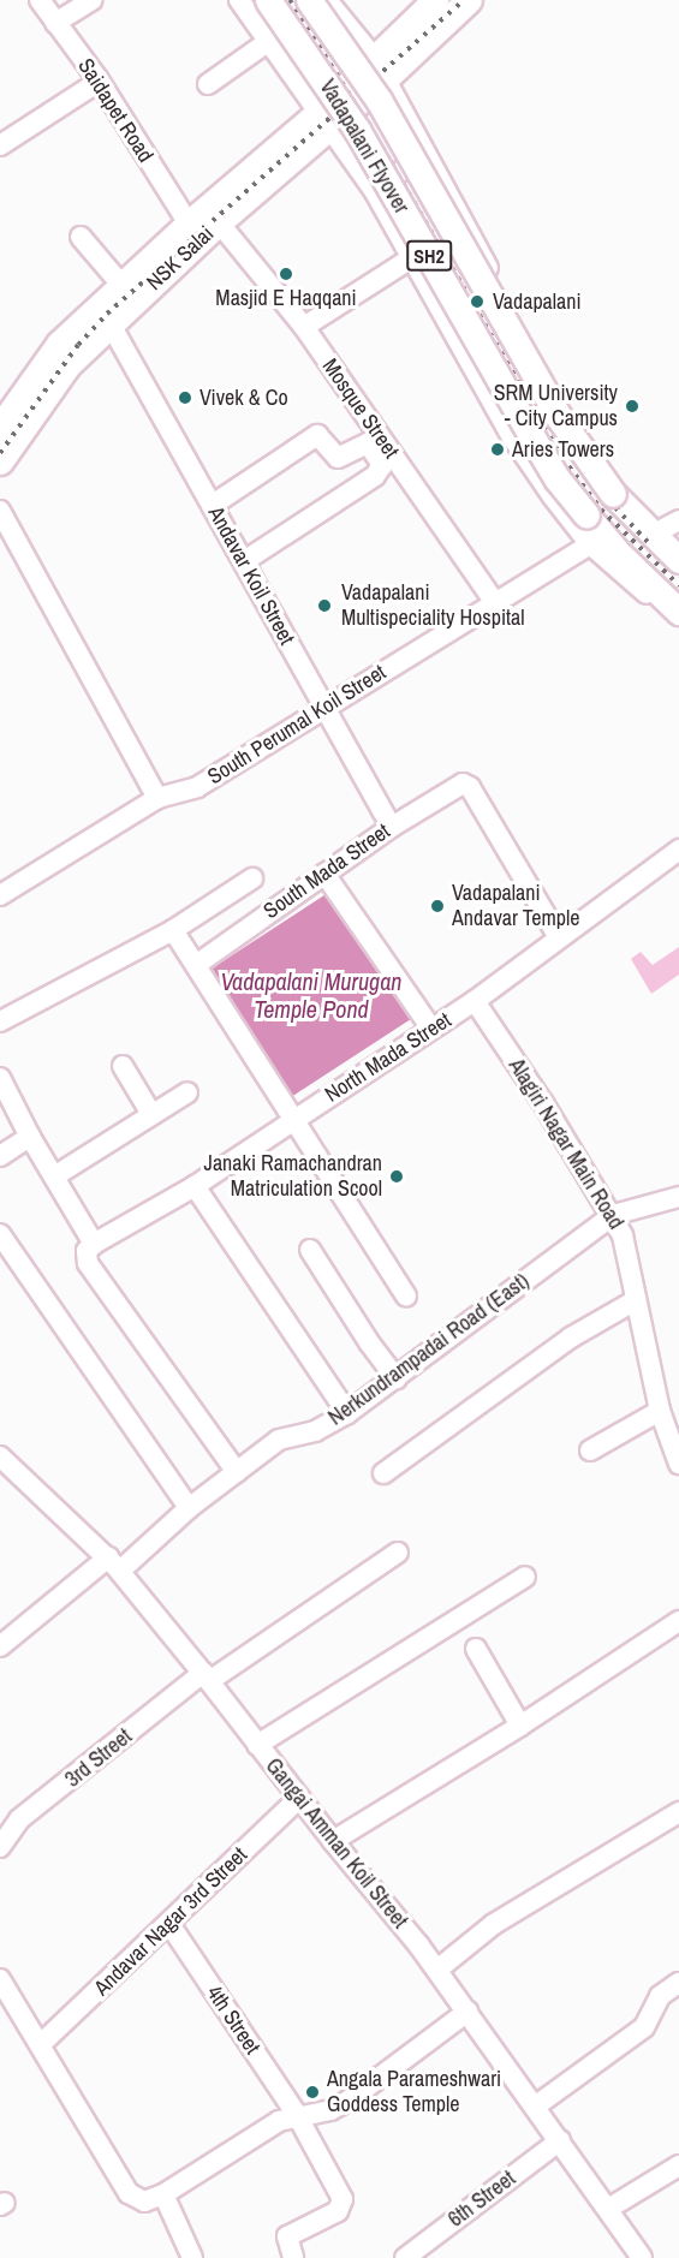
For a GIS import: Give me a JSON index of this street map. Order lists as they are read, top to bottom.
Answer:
{
  "streets": {
    "main road": ["Vadapalani Flyover", "SH2", "NSK Salai"],
    "street": [
      "Saidapet Road",
      "Mosque Street",
      "Andavar Koil Street",
      "South Perumal Koil Street",
      "South Mada Street",
      "North Mada Street",
      "Alagiri Nagar Main Road",
      "Nerkundrampadai Road (East)",
      "3rd Street",
      "Gangai Amman Koil Street",
      "Andavar Nagar 3rd Street",
      "4th Street",
      "6th Street"
    ]
  },
  "crossings": [
    ["NSK Salai", "Mosque Street"],
    ["NSK Salai", "Andavar Koil Street"],
    ["Mosque Street", "South Perumal Koil Street"],
    ["Andavar Koil Street", "South Perumal Koil Street"],
    ["Andavar Koil Street", "South Mada Street"],
    ["South Mada Street", "North Mada Street"],
    ["North Mada Street", "Alagiri Nagar Main Road"],
    ["Alagiri Nagar Main Road", "Nerkundrampadai Road (East)"],
    ["Nerkundrampadai Road (East)", "Gangai Amman Koil Street"],
    ["3rd Street", "Gangai Amman Koil Street"],
    ["Gangai Amman Koil Street", "Andavar Nagar 3rd Street"],
    ["Gangai Amman Koil Street", "6th Street"],
    ["Andavar Nagar 3rd Street", "4th Street"]
  ],
  "water": ["Vadapalani Murugan Temple Pond"],
  "places": [
    "Masjid E Haqqani",
    "Vadapalani",
    "Vivek & Co",
    "SRM University - City Campus",
    "Aries Towers",
    "Vadapalani Multispeciality Hospital",
    "Vadapalani Andavar Temple",
    "Janaki Ramachandran Matriculation Scool",
    "Angala Parameshwari Goddess Temple"
  ]
}
